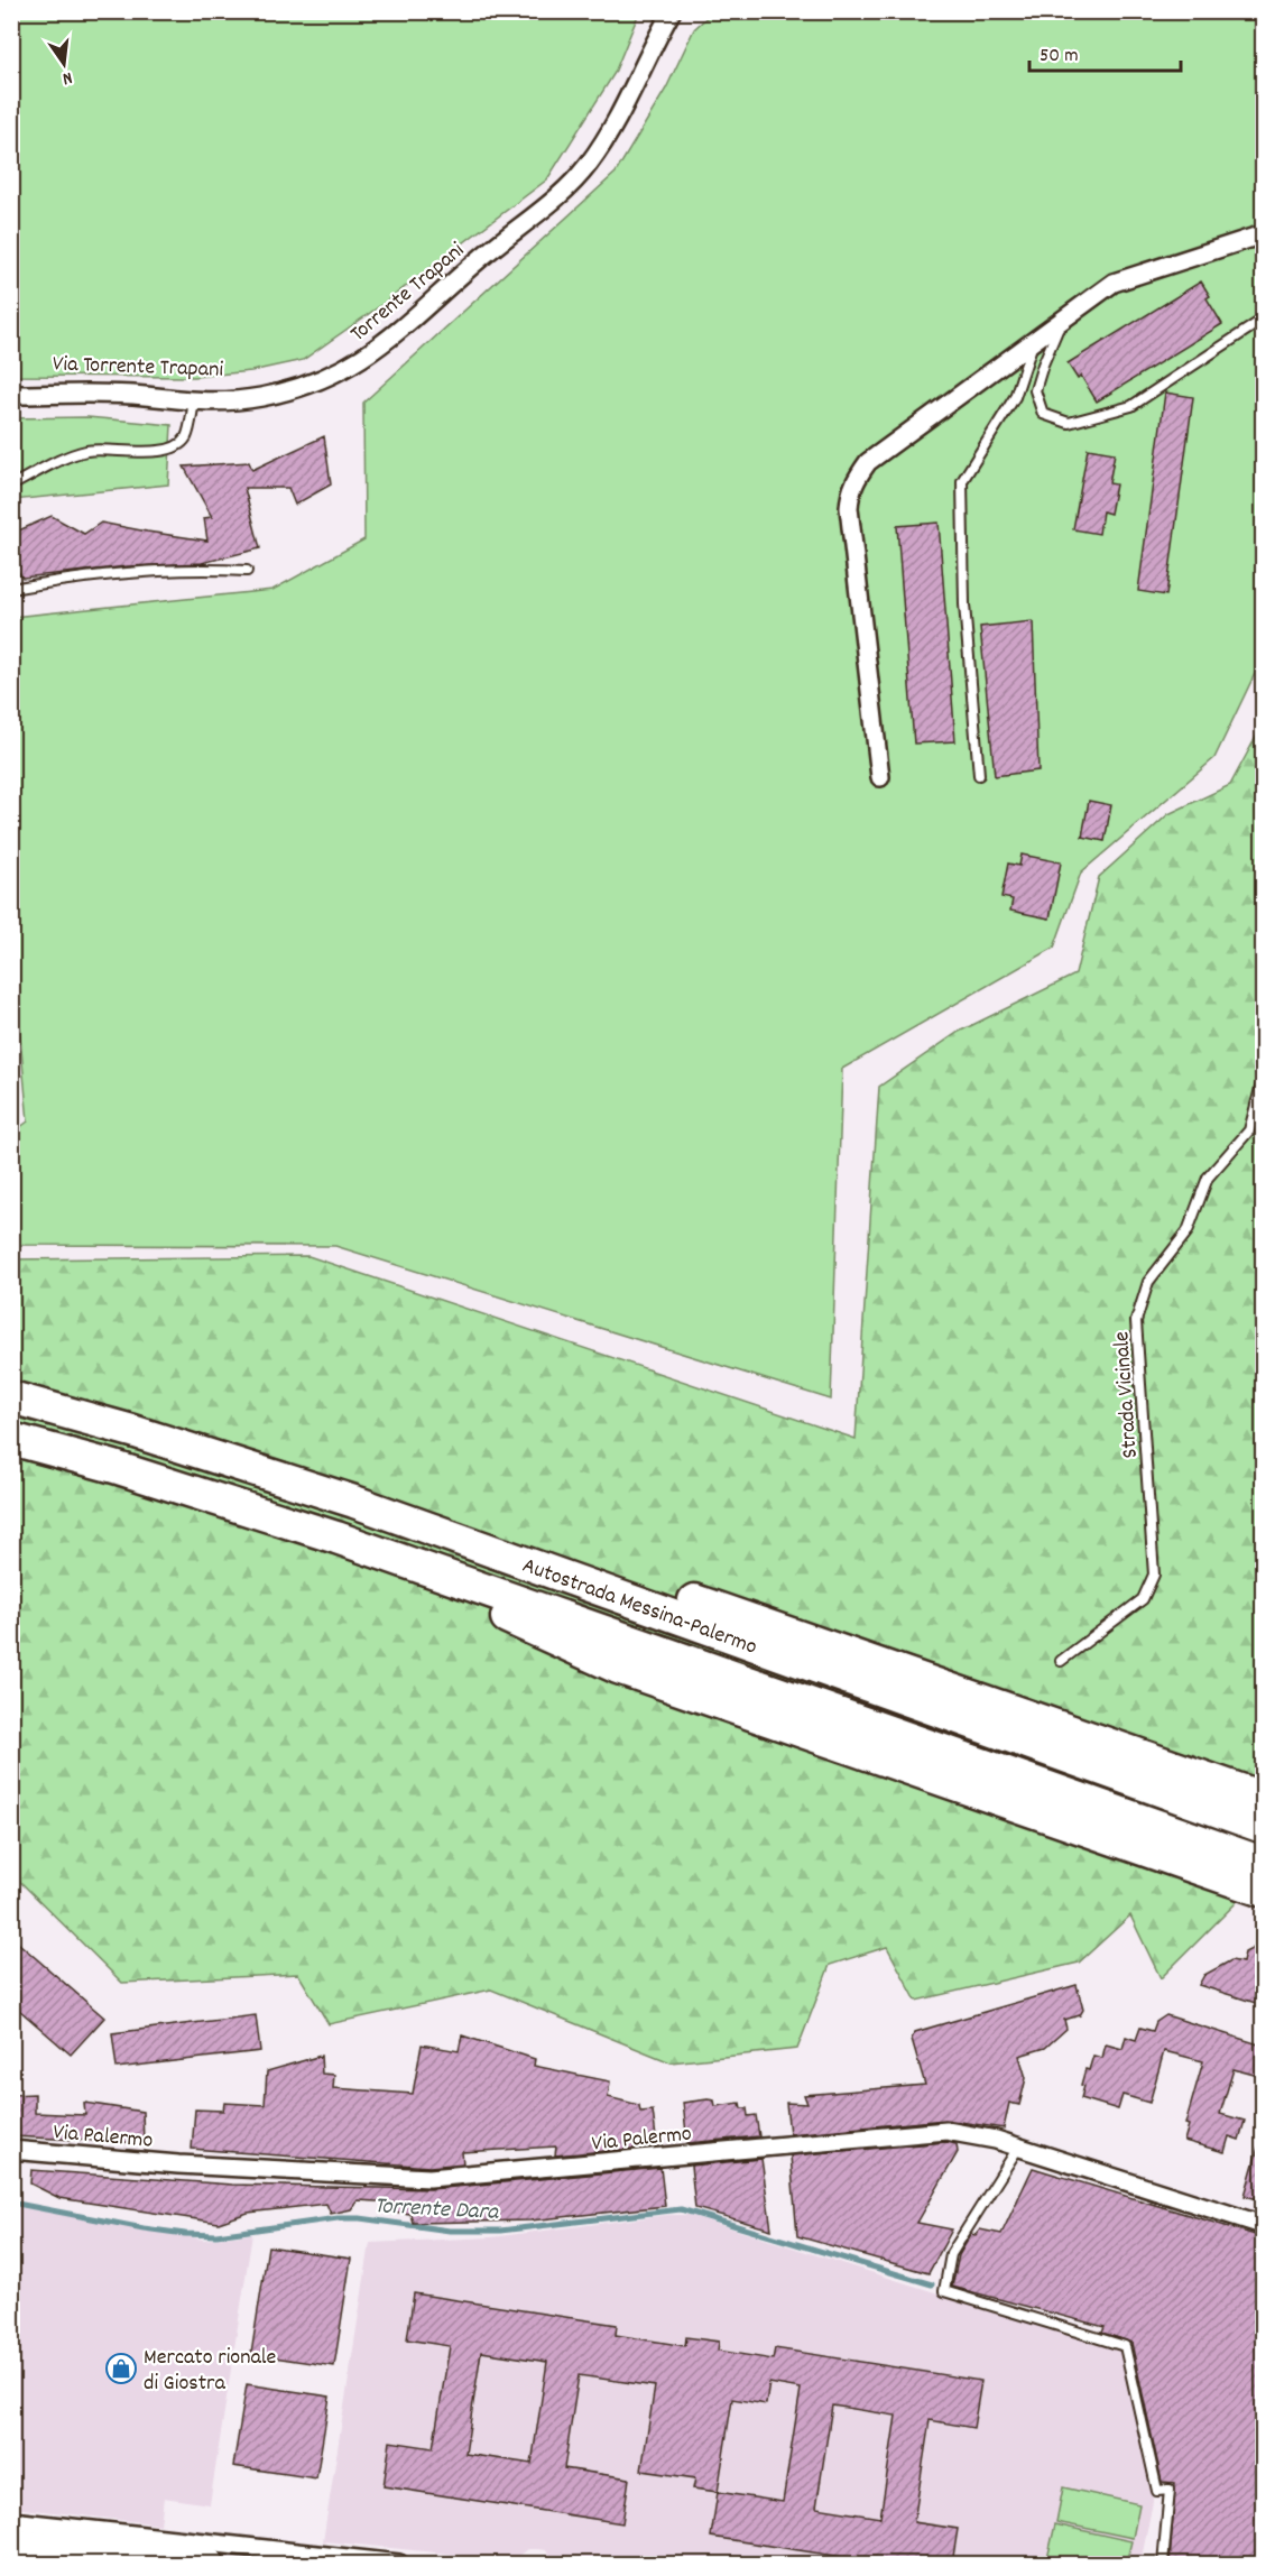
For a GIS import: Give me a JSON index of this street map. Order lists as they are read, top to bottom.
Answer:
{
  "streets": {
    "highway": ["Autostrada Messina-Palermo"],
    "street": ["Torrente Trapani", "Via Torrente Trapani", "Via Palermo"],
    "lane": ["Strada Vicinale"]
  },
  "water": ["Torrente Dara"],
  "places": {
    "shop": ["Mercato rionale di Giostra"]
  },
  "scale_bar": "50 m",
  "north": "bottom"
}
